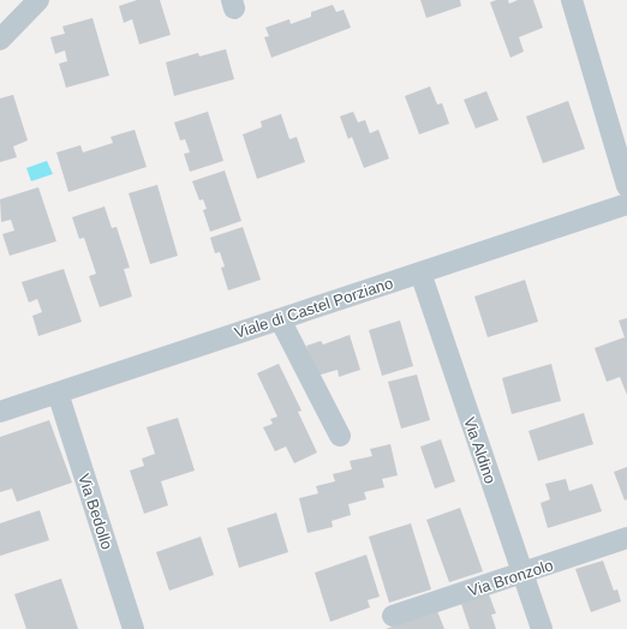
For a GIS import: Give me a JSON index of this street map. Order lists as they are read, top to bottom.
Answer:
{
  "streets": {
    "street": [
      "Viale di Castel Porziano",
      "Via Aldino",
      "Via Bedollo",
      "Via Bronzolo"
    ]
  },
  "crossings": [
    ["Viale di Castel Porziano", "Via Aldino"],
    ["Viale di Castel Porziano", "Via Bedollo"],
    ["Via Aldino", "Via Bronzolo"]
  ]
}
